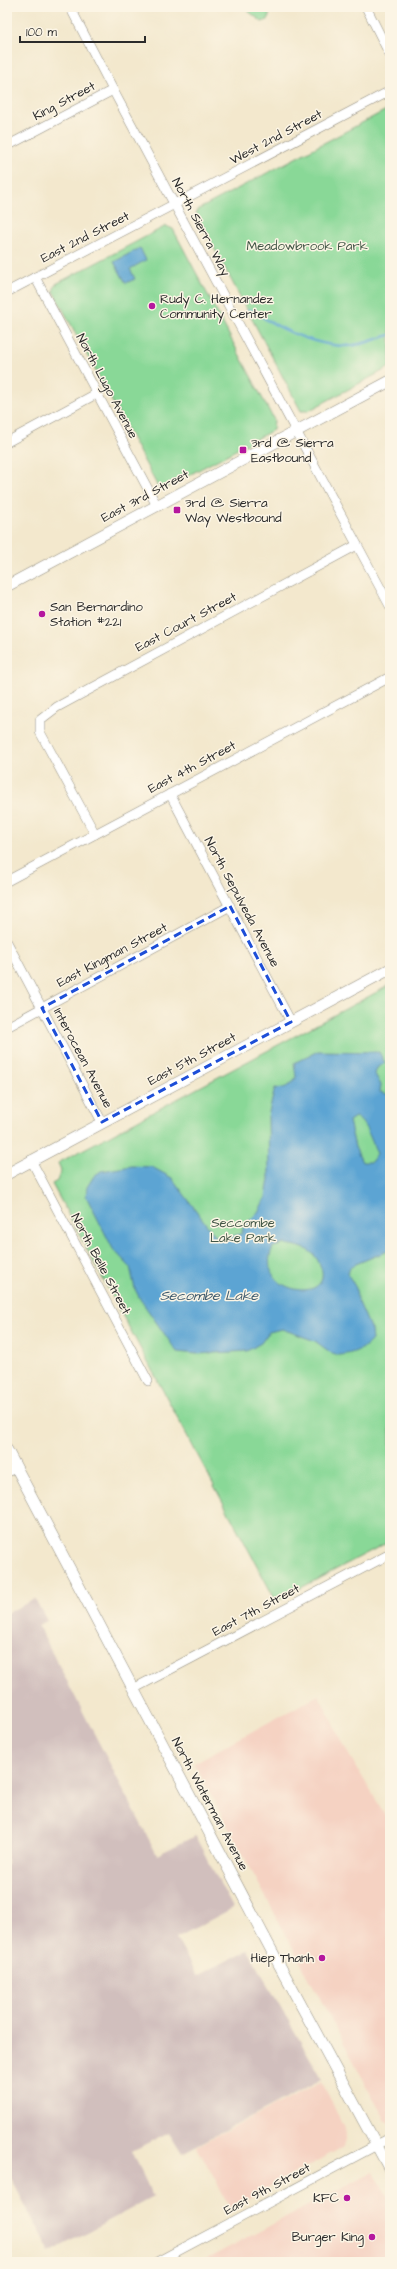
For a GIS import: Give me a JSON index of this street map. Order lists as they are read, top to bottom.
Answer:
{
  "streets": {
    "main road": ["East 3rd Street", "East 5th Street", "North Waterman Avenue"],
    "street": [
      "King Street",
      "West 2nd Street",
      "North Sierra Way",
      "East 2nd Street",
      "North Lugo Avenue",
      "East Court Street",
      "East 4th Street",
      "North Sepulveda Avenue",
      "East Kingman Street",
      "Interocean Avenue",
      "North Belle Street",
      "East 7th Street",
      "East 9th Street"
    ]
  },
  "crossings": [
    ["King Street", "North Sierra Way"],
    ["West 2nd Street", "North Sierra Way"],
    ["West 2nd Street", "East 2nd Street"],
    ["North Sierra Way", "East 2nd Street"],
    ["North Sierra Way", "East 3rd Street"],
    ["North Sierra Way", "East Court Street"],
    ["East 2nd Street", "North Lugo Avenue"],
    ["North Lugo Avenue", "East 3rd Street"],
    ["East Court Street", "East 4th Street"],
    ["East 4th Street", "North Sepulveda Avenue"],
    ["North Sepulveda Avenue", "East Kingman Street"],
    ["North Sepulveda Avenue", "East 5th Street"],
    ["East Kingman Street", "Interocean Avenue"],
    ["Interocean Avenue", "East 5th Street"],
    ["East 5th Street", "North Belle Street"],
    ["East 7th Street", "North Waterman Avenue"],
    ["North Waterman Avenue", "East 9th Street"]
  ],
  "water": ["Secombe Lake"],
  "parks": ["Meadowbrook Park", "Seccombe Lake Park"],
  "places": {
    "other": [
      "Rudy C. Hernandez Community Center",
      "San Bernardino Station #221",
      "Hiep Thanh",
      "KFC",
      "Burger King"
    ],
    "transit": ["3rd @ Sierra Eastbound", "3rd @ Sierra Way Westbound"]
  },
  "scale_bar": "100 m"
}
